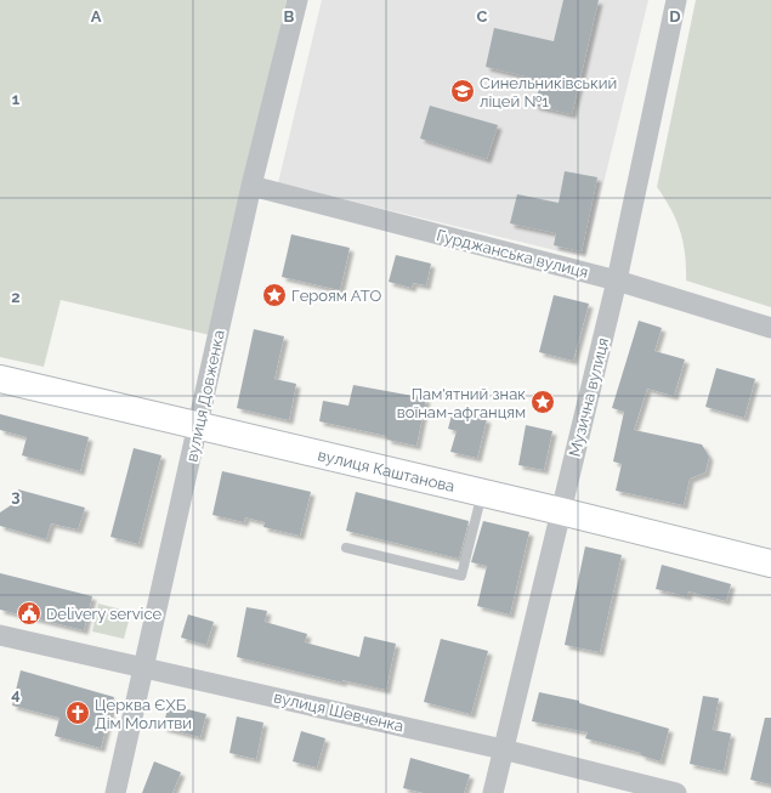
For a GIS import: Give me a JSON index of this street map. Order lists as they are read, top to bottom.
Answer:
{
  "streets": {
    "street": [
      "Гурджанська вулиця",
      "вулиця Довженка",
      "Музична вулиця",
      "вулиця Каштанова",
      "вулиця Шевченка"
    ]
  },
  "crossings": [
    ["Гурджанська вулиця", "вулиця Довженка"],
    ["Гурджанська вулиця", "Музична вулиця"],
    ["вулиця Довженка", "вулиця Каштанова"],
    ["вулиця Довженка", "вулиця Шевченка"],
    ["Музична вулиця", "вулиця Каштанова"],
    ["Музична вулиця", "вулиця Шевченка"]
  ],
  "places": {
    "school or university": ["Синельниківський ліцей №1"],
    "place": ["Героям АТО", "Пам'ятний знак воїнам-афганцям"],
    "public building": ["Delivery service"],
    "church": ["Церква ЄХБ Дім Молитви"]
  },
  "grid": {
    "columns": [
      "A",
      "B",
      "C",
      "D"
    ],
    "rows": [
      "1",
      "2",
      "3",
      "4"
    ]
  }
}
